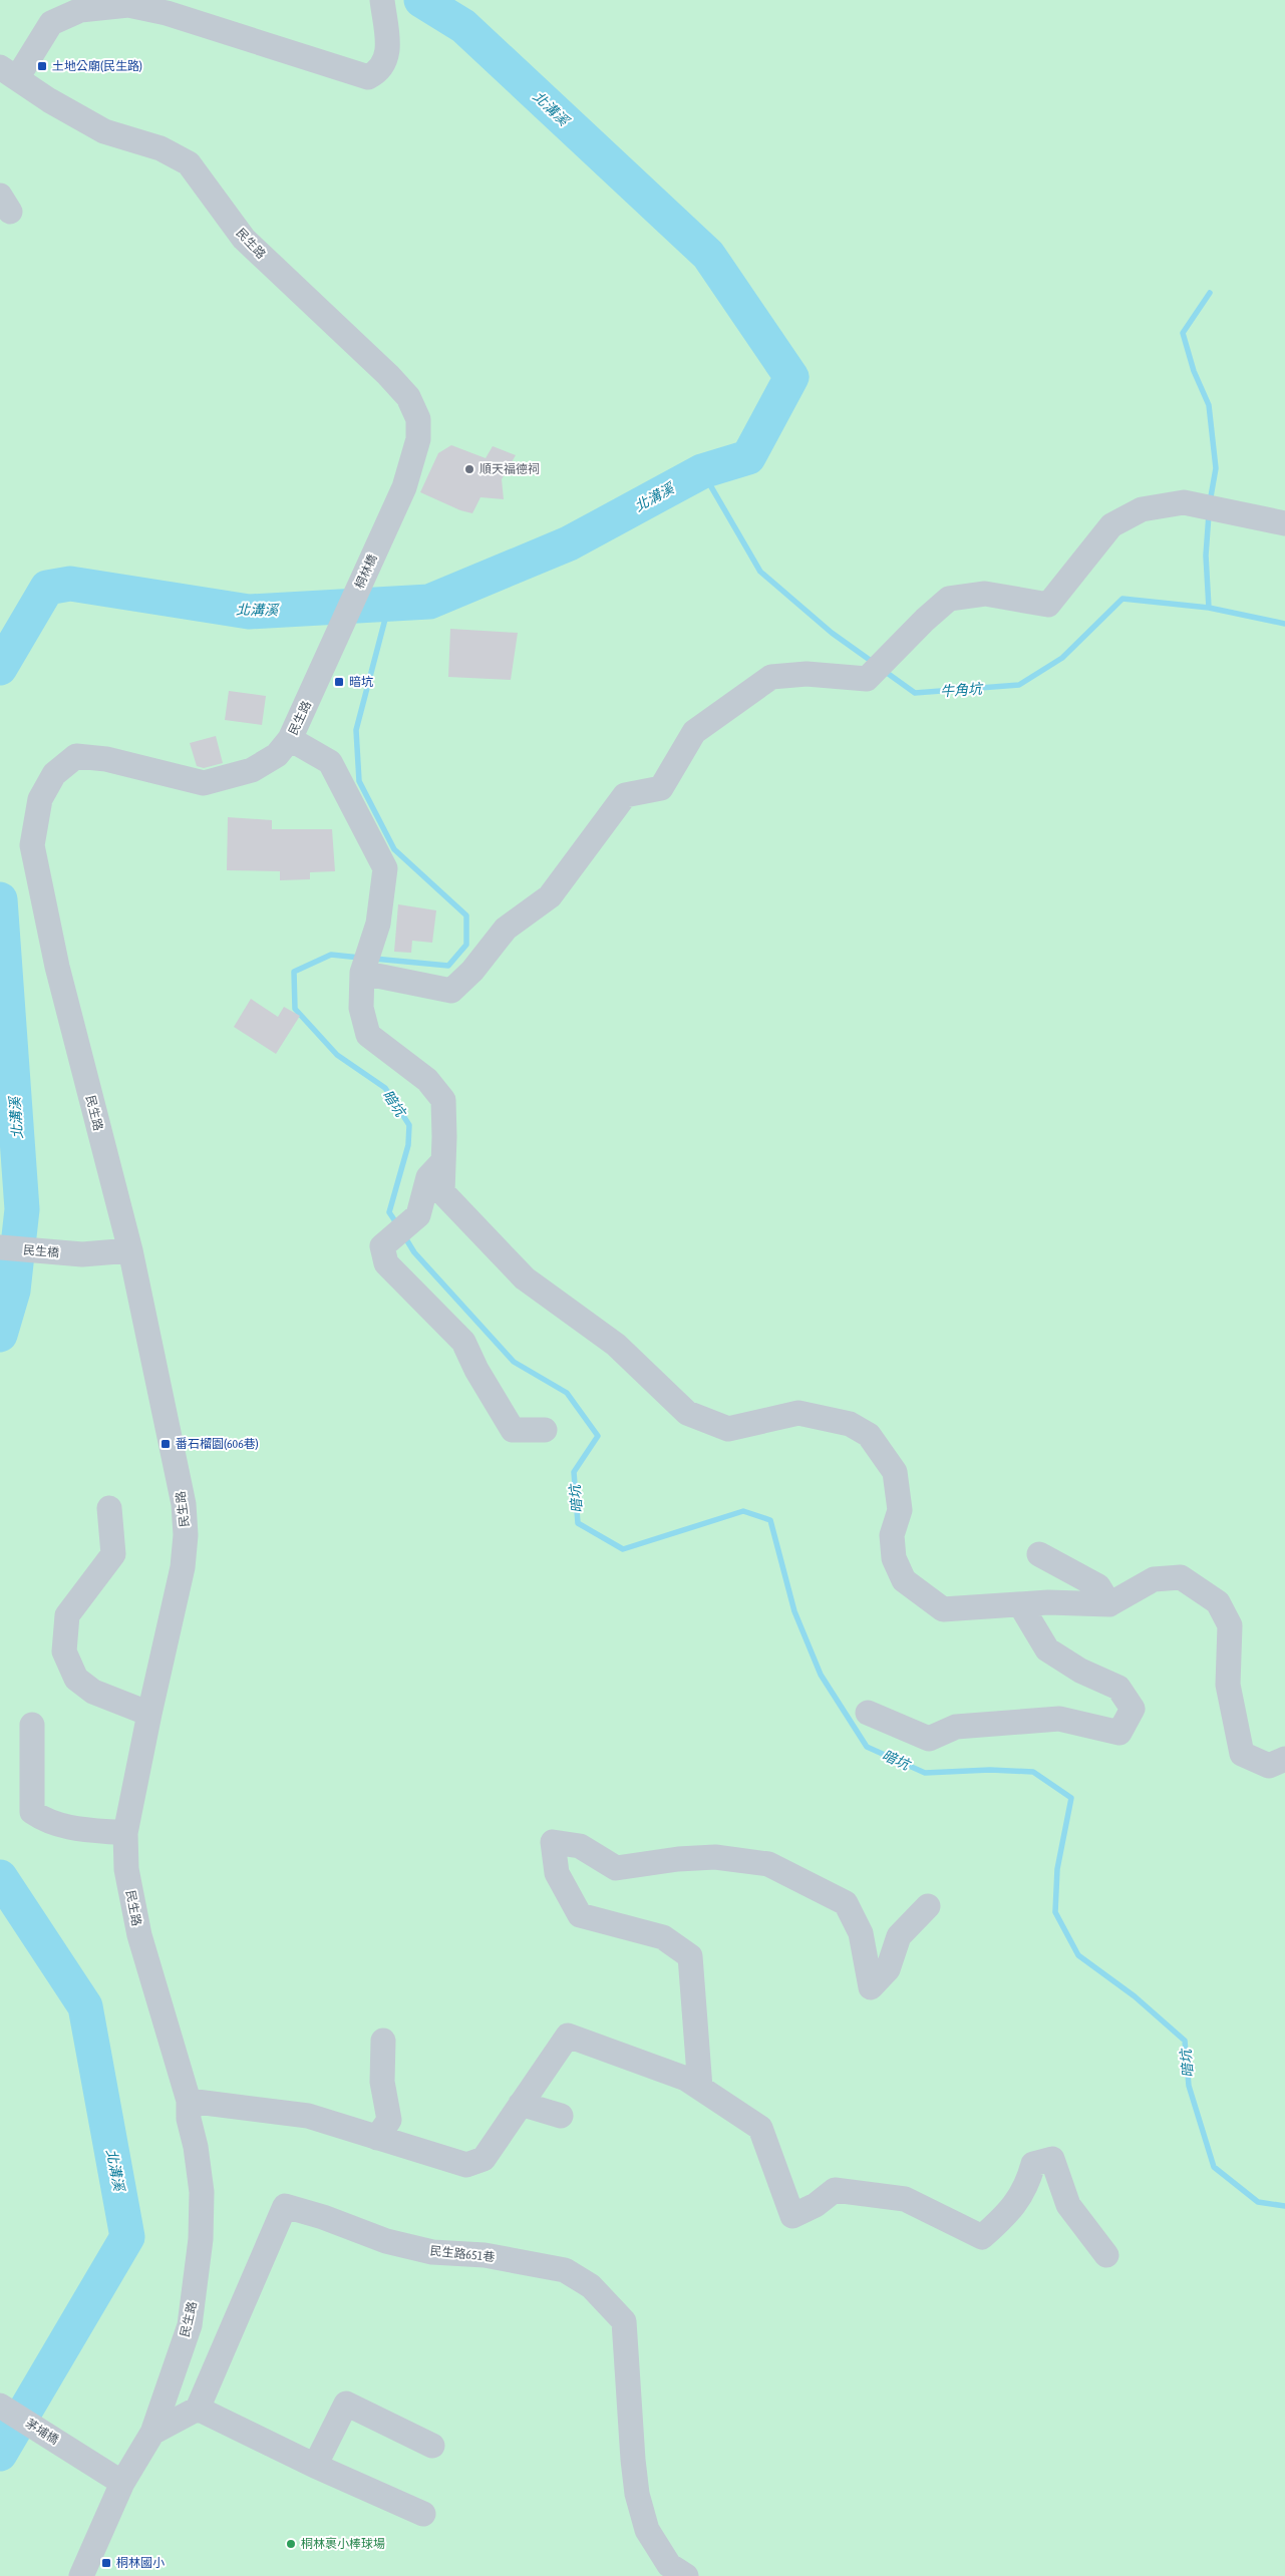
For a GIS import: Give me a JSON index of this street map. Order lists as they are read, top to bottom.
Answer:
{
  "streets": {
    "street": [
      "民生路",
      "桐林橋",
      "民生橋",
      "民生路651巷",
      "茅埔橋"
    ]
  },
  "crossings": [
    ["民生路", "桐林橋"],
    ["民生路", "民生橋"],
    ["民生路", "茅埔橋"]
  ],
  "water": ["北溝溪", "牛角坑", "暗坑"],
  "places": {
    "transit": [
      "土地公廟(民生路)",
      "暗坑",
      "番石榴園(606巷)",
      "桐林國小"
    ],
    "other": ["順天福德祠", "桐林裹小棒球場"]
  }
}
